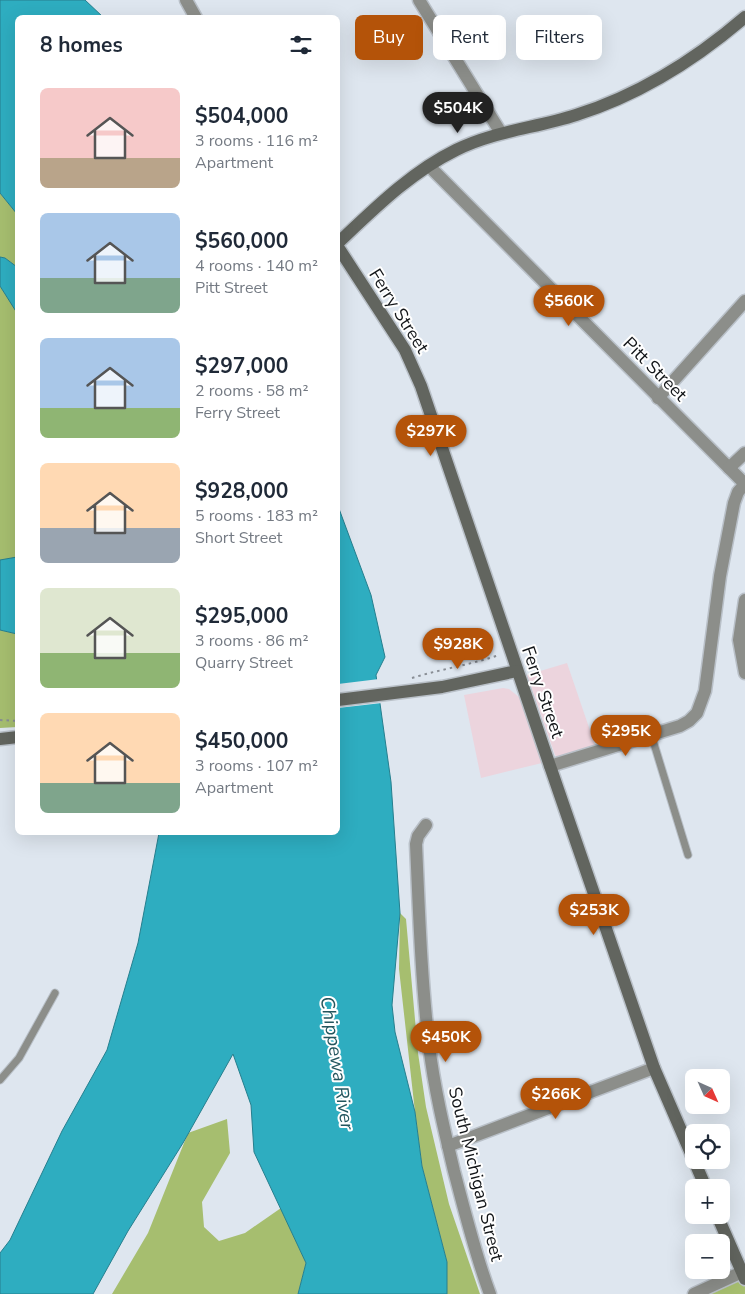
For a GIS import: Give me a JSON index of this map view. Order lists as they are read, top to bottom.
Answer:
{
  "streets": {
    "main road": ["Ferry Street"],
    "street": ["Pitt Street", "South Michigan Street"]
  },
  "water": ["Chippewa River"],
  "north": "bottom right",
  "page": {
    "chip": ["Buy", "Rent", "Filters"],
    "heading": "8 homes",
    "list": [
      {
        "name": "$504,000",
        "note": "3 rooms · 116 m² · Apartment"
      },
      {
        "name": "$560,000",
        "note": "4 rooms · 140 m² · Pitt Street"
      },
      {
        "name": "$297,000",
        "note": "2 rooms · 58 m² · Ferry Street"
      },
      {
        "name": "$928,000",
        "note": "5 rooms · 183 m² · Short Street"
      },
      {
        "name": "$295,000",
        "note": "3 rooms · 86 m² · Quarry Street"
      },
      {
        "name": "$450,000",
        "note": "3 rooms · 107 m² · Apartment"
      }
    ],
    "price": [
      "$504K",
      "$560K",
      "$297K",
      "$928K",
      "$295K",
      "$253K",
      "$450K",
      "$266K"
    ],
    "map_buttons": ["+", "−"]
  }
}
